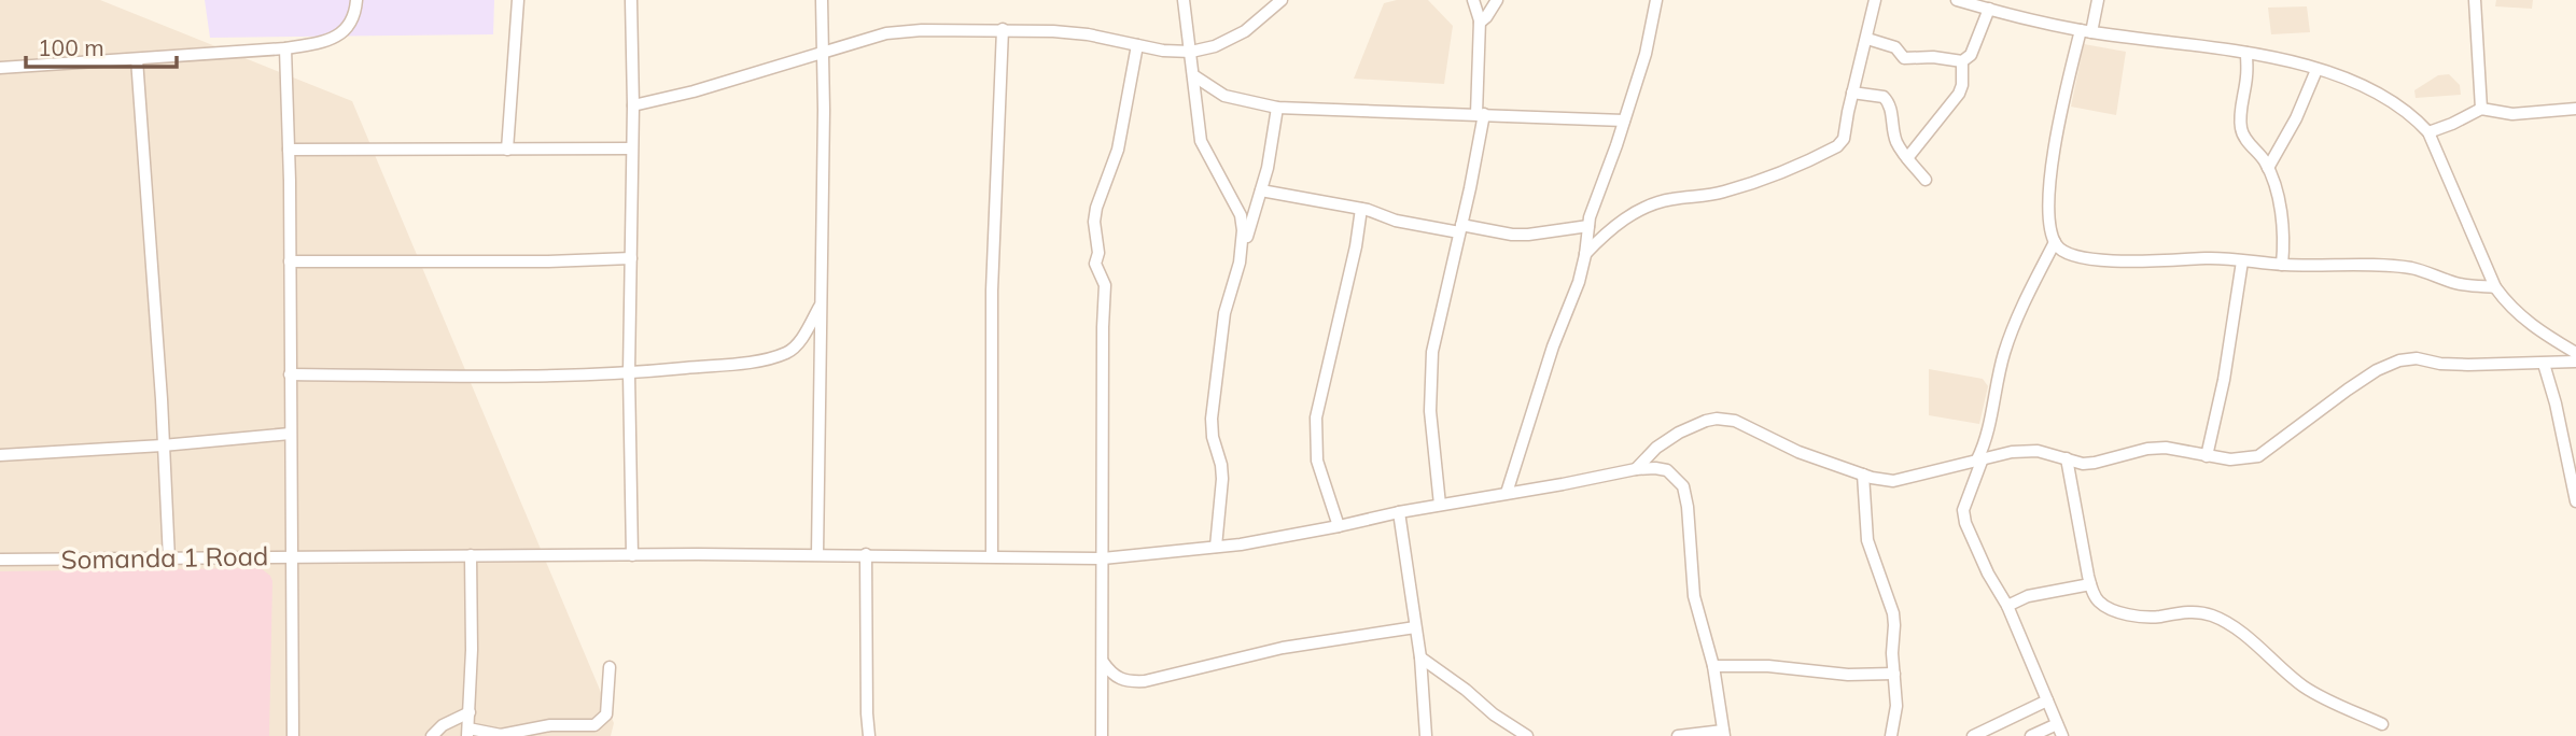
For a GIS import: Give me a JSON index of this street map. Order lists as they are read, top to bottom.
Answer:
{
  "streets": {
    "street": ["Somanda 1 Road"]
  },
  "scale_bar": "100 m"
}
